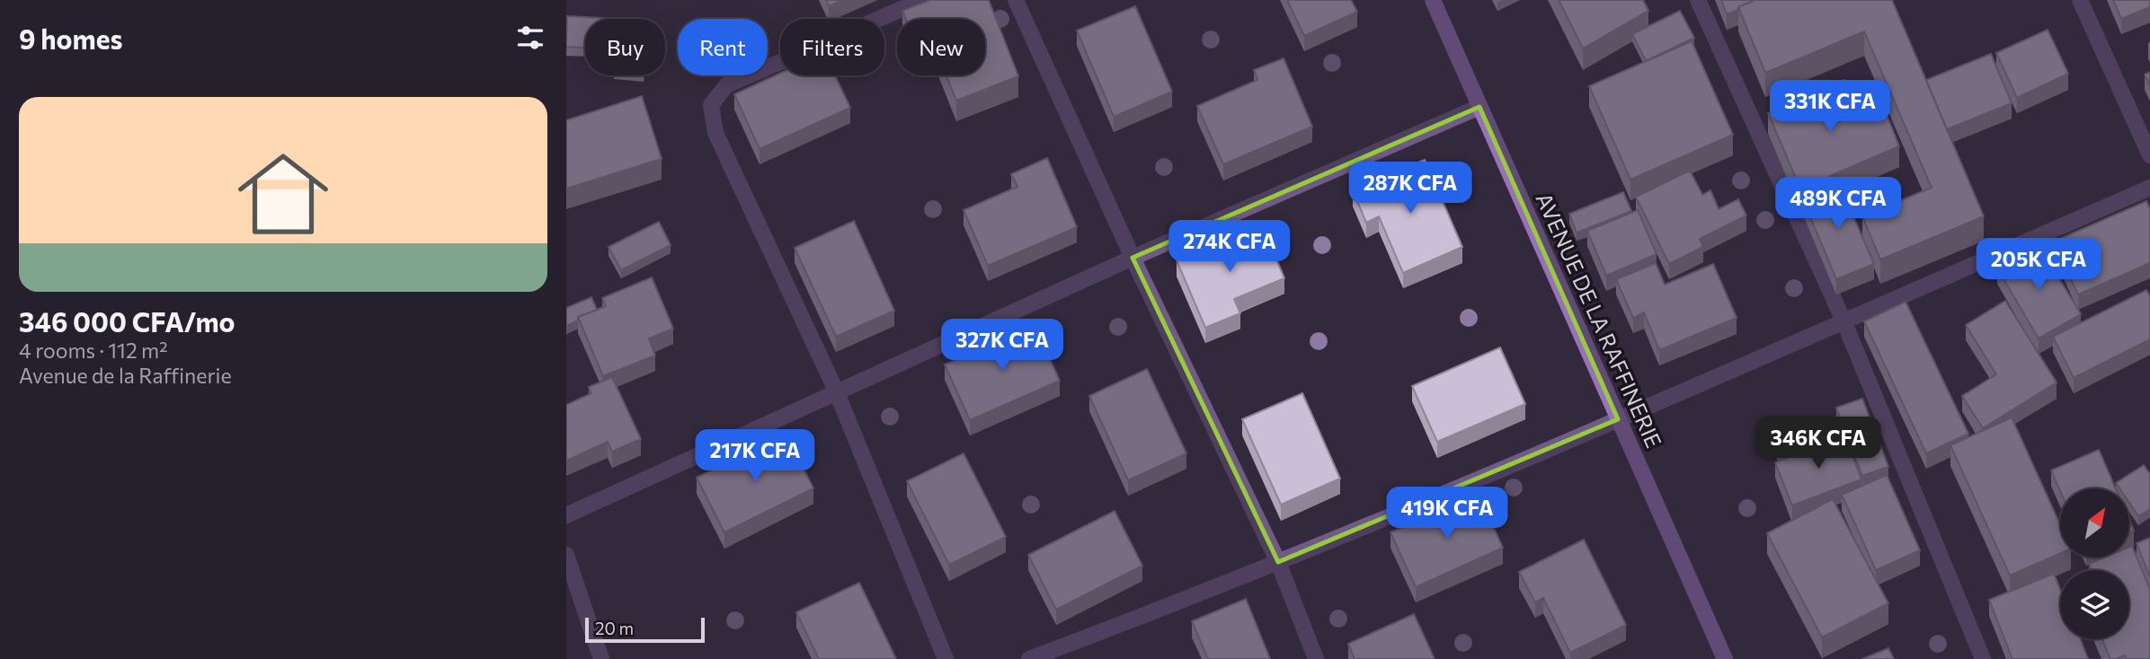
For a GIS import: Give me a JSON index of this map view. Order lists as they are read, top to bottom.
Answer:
{
  "streets": {
    "street": ["AVENUE DE LA RAFFINERIE"]
  },
  "scale_bar": "20 m",
  "north": "top right",
  "page": {
    "heading": "9 homes",
    "chip": [
      "Buy",
      "Rent",
      "Filters",
      "New"
    ],
    "list": [
      {
        "name": "346 000 CFA/mo",
        "note": "4 rooms · 112 m² · Avenue de la Raffinerie"
      }
    ],
    "price": [
      "331K CFA",
      "287K CFA",
      "489K CFA",
      "274K CFA",
      "205K CFA",
      "327K CFA",
      "346K CFA",
      "217K CFA",
      "419K CFA"
    ],
    "scale": "20 m"
  }
}
